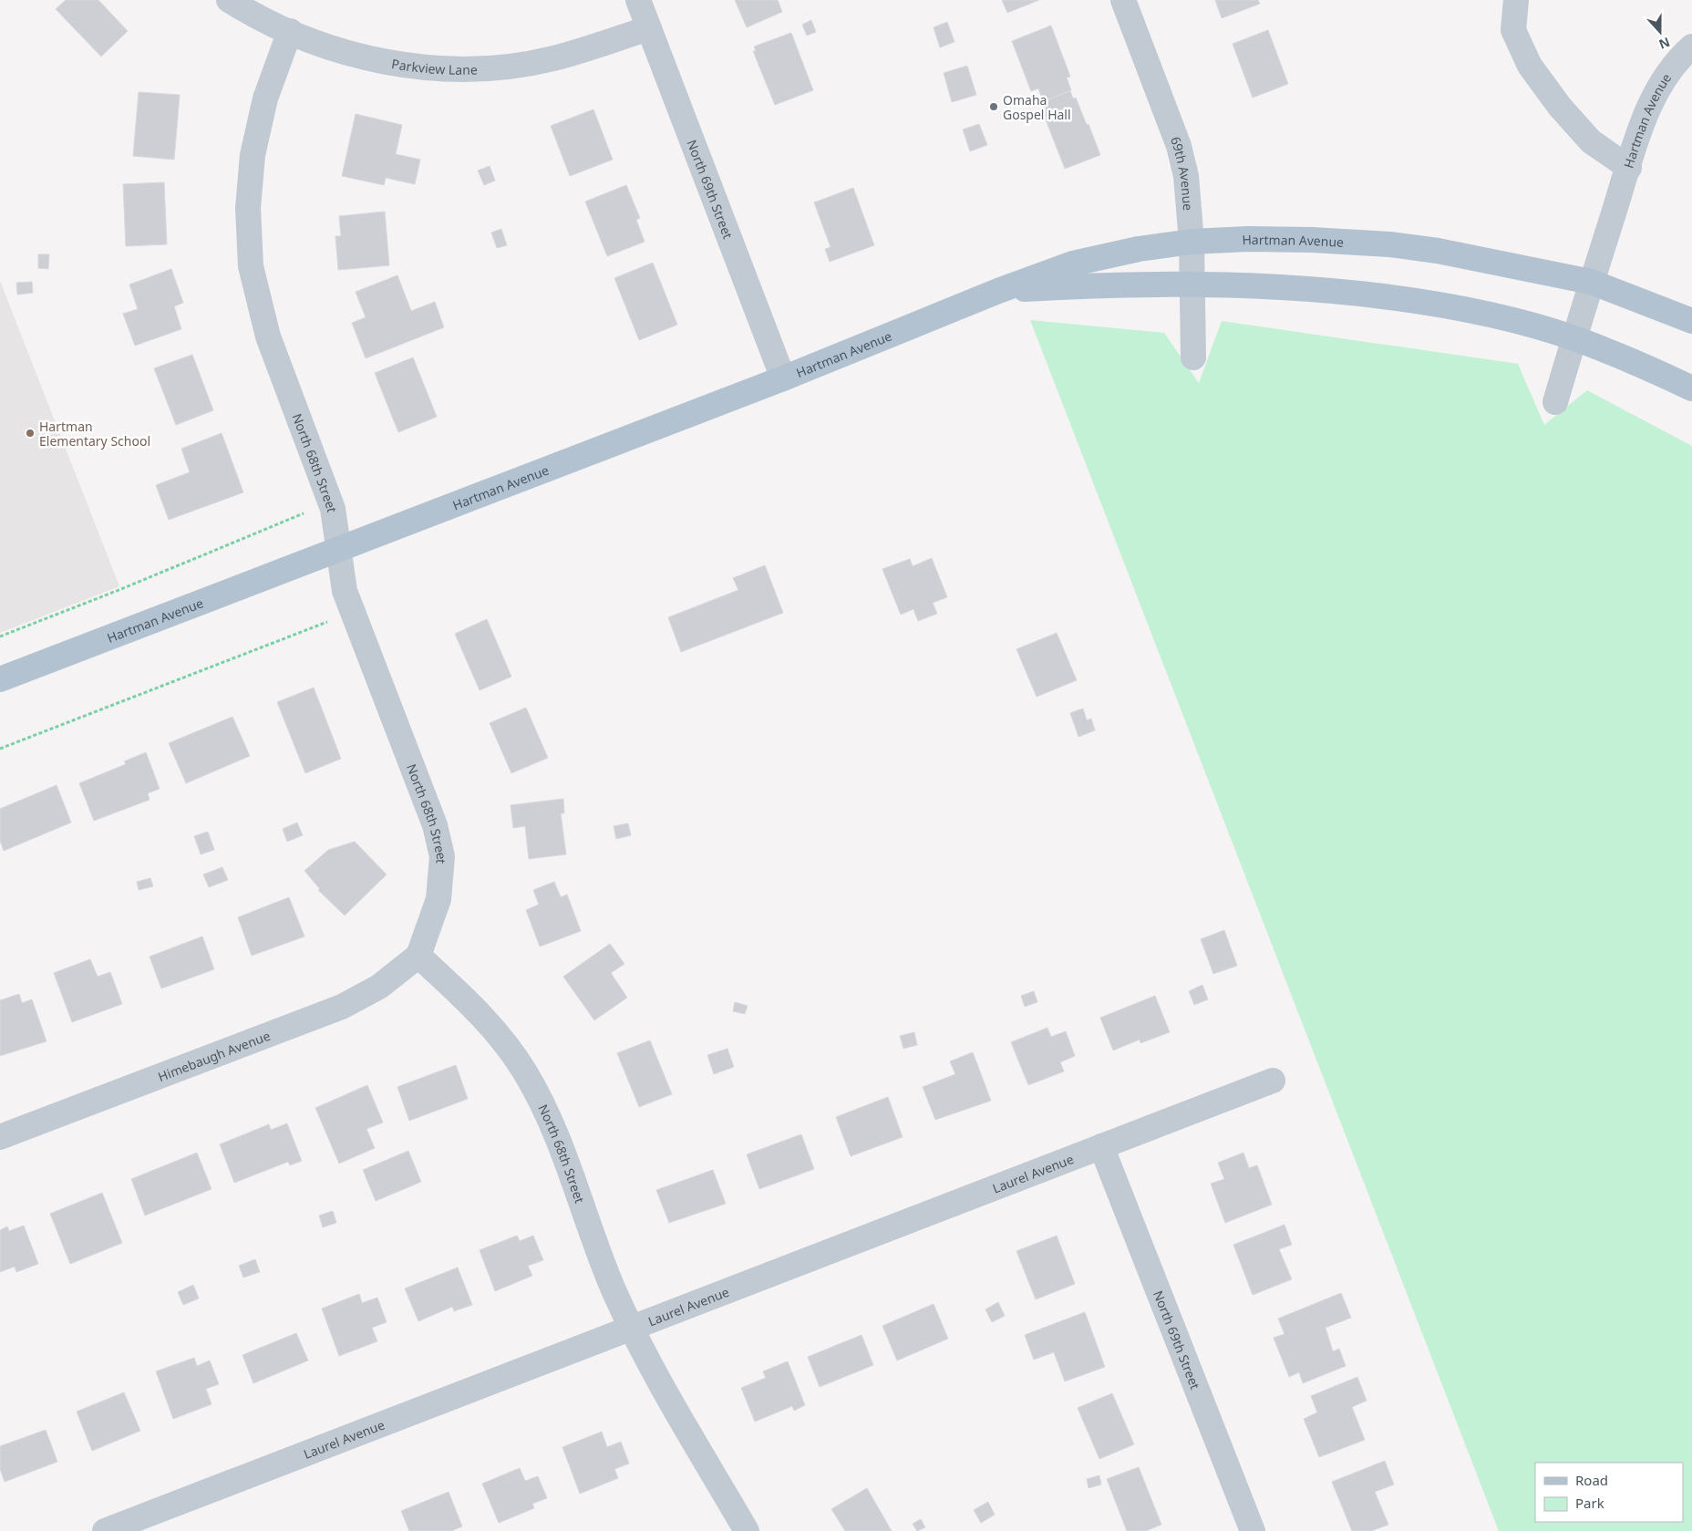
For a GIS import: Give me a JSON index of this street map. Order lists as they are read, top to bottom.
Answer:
{
  "streets": {
    "main road": ["Hartman Avenue"],
    "street": [
      "Parkview Lane",
      "69th Avenue",
      "North 69th Street",
      "North 68th Street",
      "Himebaugh Avenue",
      "Laurel Avenue"
    ]
  },
  "crossings": [
    ["Parkview Lane", "North 69th Street"],
    ["Parkview Lane", "North 68th Street"],
    ["Hartman Avenue", "69th Avenue"],
    ["Hartman Avenue", "North 69th Street"],
    ["Hartman Avenue", "North 68th Street"],
    ["North 69th Street", "Laurel Avenue"],
    ["North 68th Street", "Himebaugh Avenue"],
    ["North 68th Street", "Laurel Avenue"]
  ],
  "places": ["Omaha Gospel Hall", "Hartman Elementary School"],
  "legend": ["Road", "Park"],
  "north": "bottom"
}
